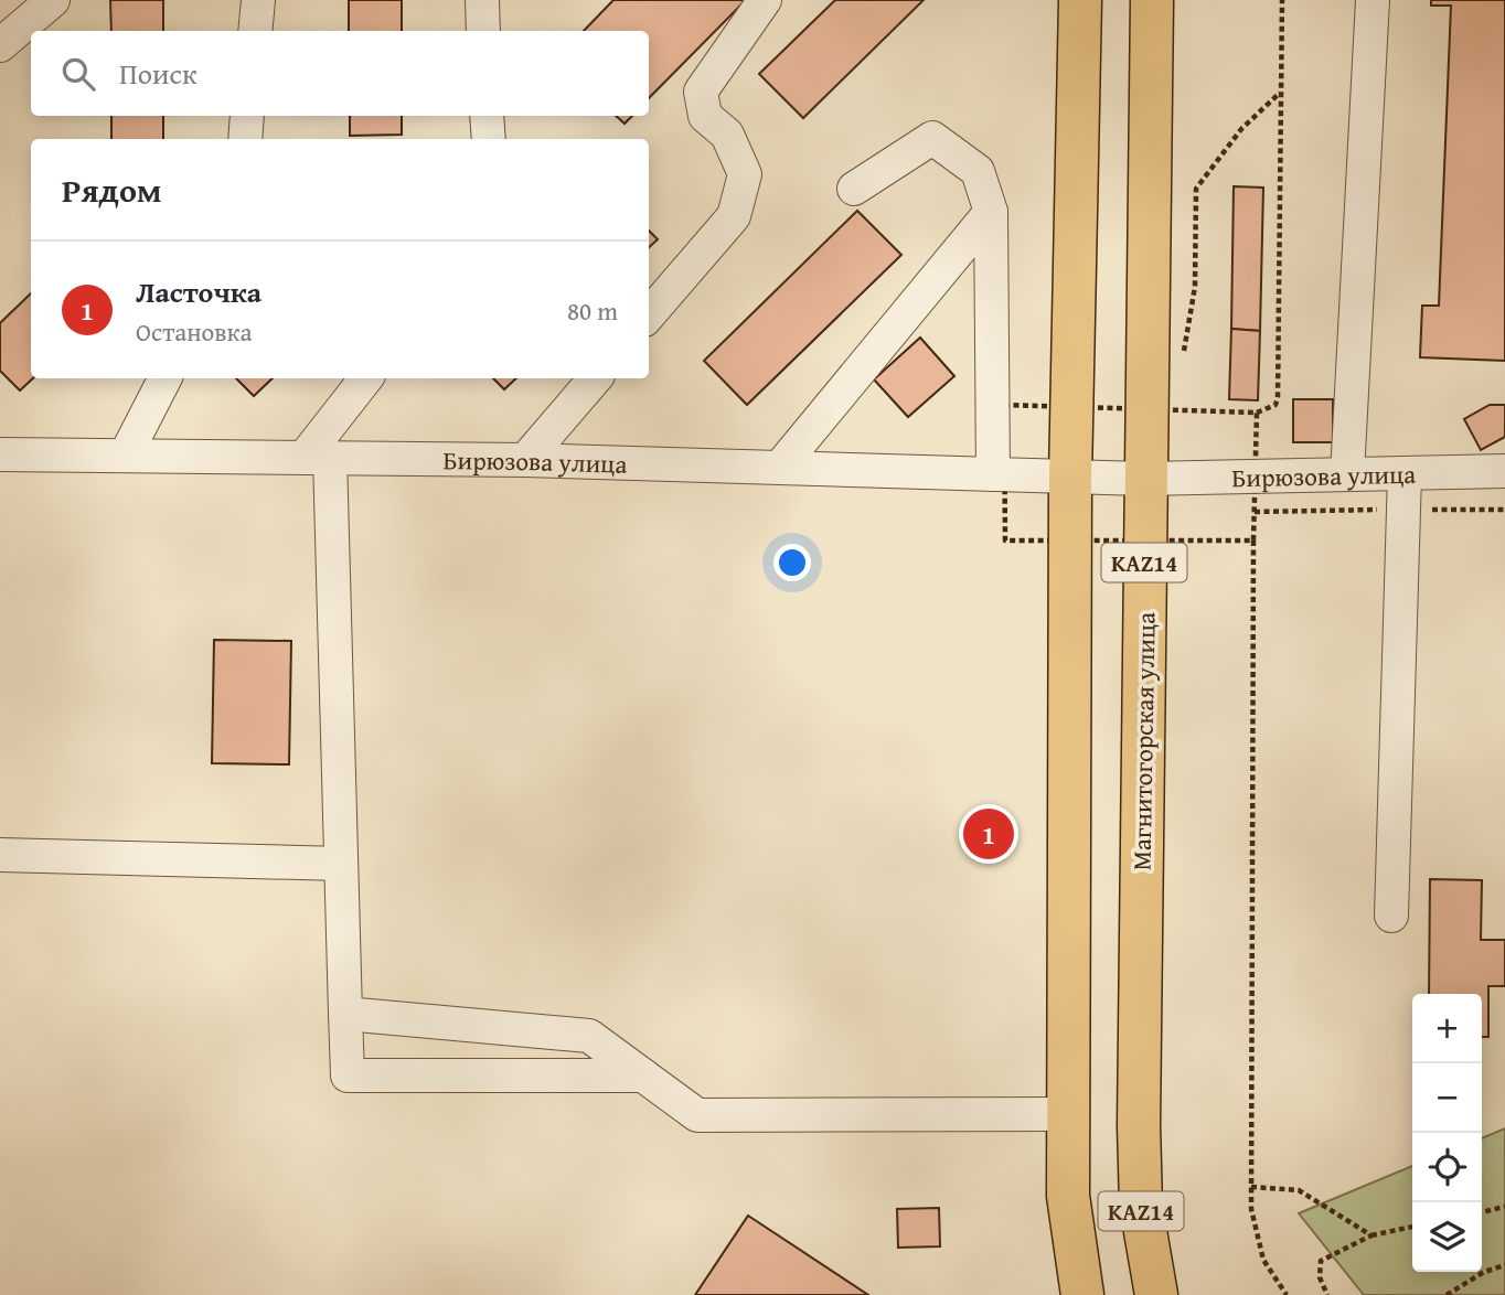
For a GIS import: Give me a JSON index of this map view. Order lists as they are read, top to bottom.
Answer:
{
  "streets": {
    "main road": ["KAZ14", "Магнитогорская улица"],
    "street": ["Бирюзова улица"]
  },
  "crossings": [
    ["Бирюзова улица", "KAZ14"],
    ["Бирюзова улица", "Магнитогорская улица"]
  ],
  "page": {
    "search": "Поиск",
    "heading": "Рядом",
    "list": [
      {
        "mark": "1",
        "name": "Ласточка",
        "note": "Остановка",
        "value": "80 m"
      }
    ],
    "pins": "1",
    "map_buttons": ["+", "−"]
  }
}
